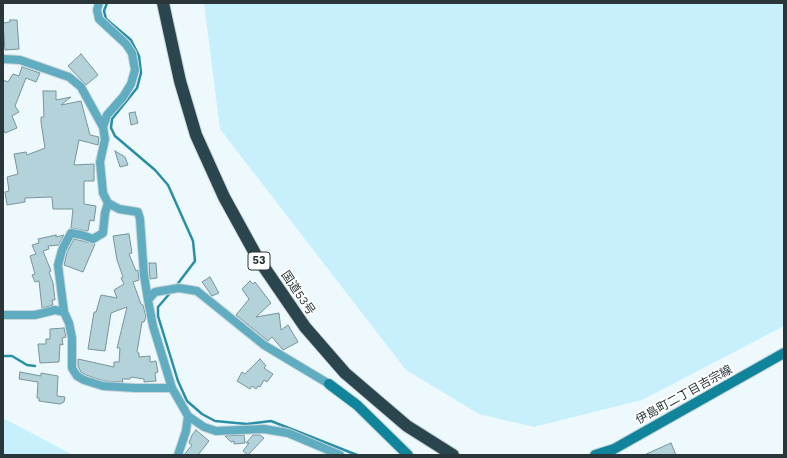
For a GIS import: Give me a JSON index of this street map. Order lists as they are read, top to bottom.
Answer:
{
  "streets": {
    "highway": ["53", "国道53号"],
    "street": ["伊島町二丁目吉宗線"]
  }
}
